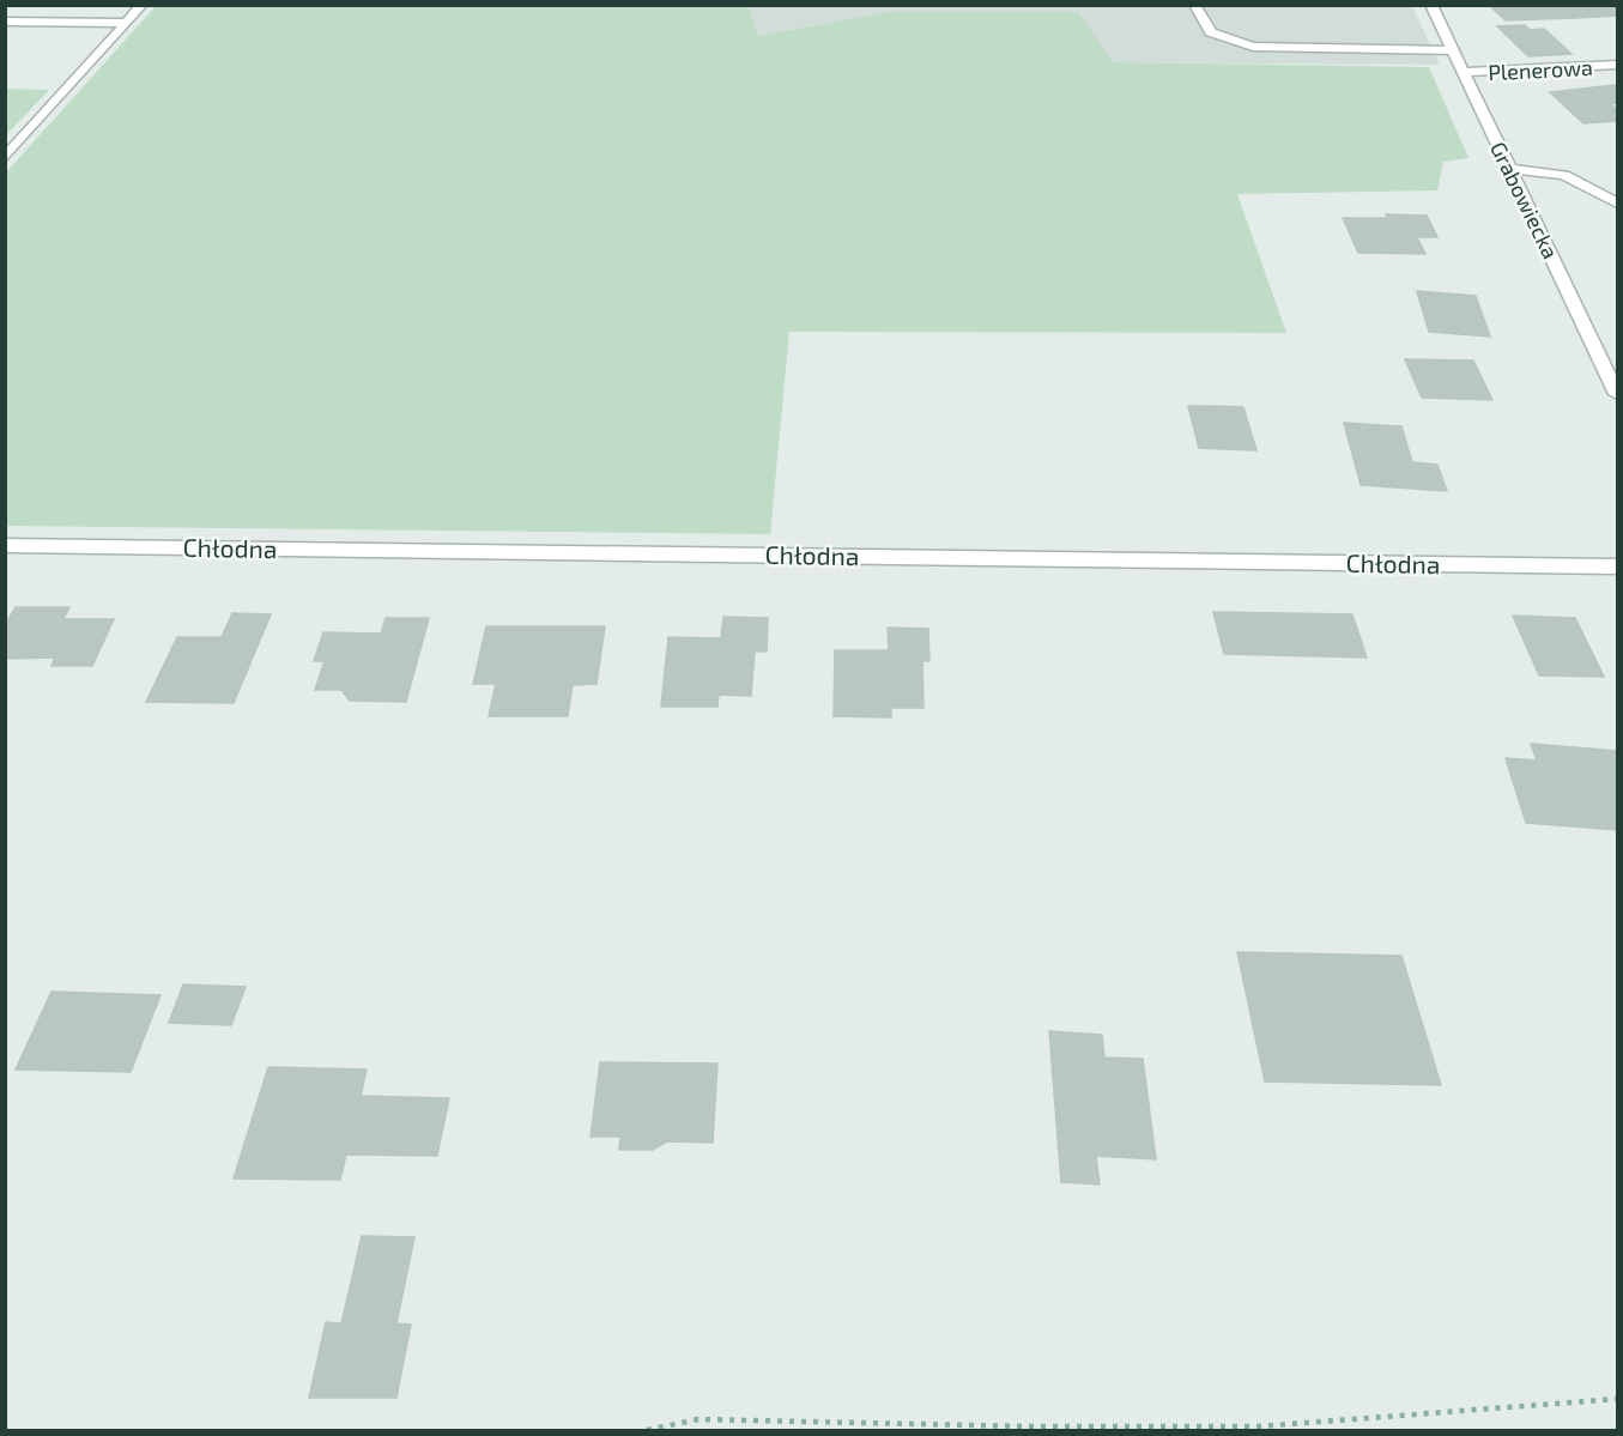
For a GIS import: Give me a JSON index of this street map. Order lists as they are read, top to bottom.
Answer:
{
  "streets": {
    "street": ["Plenerowa", "Grabowiecka", "Chłodna"]
  },
  "crossings": [
    ["Plenerowa", "Grabowiecka"]
  ]
}
